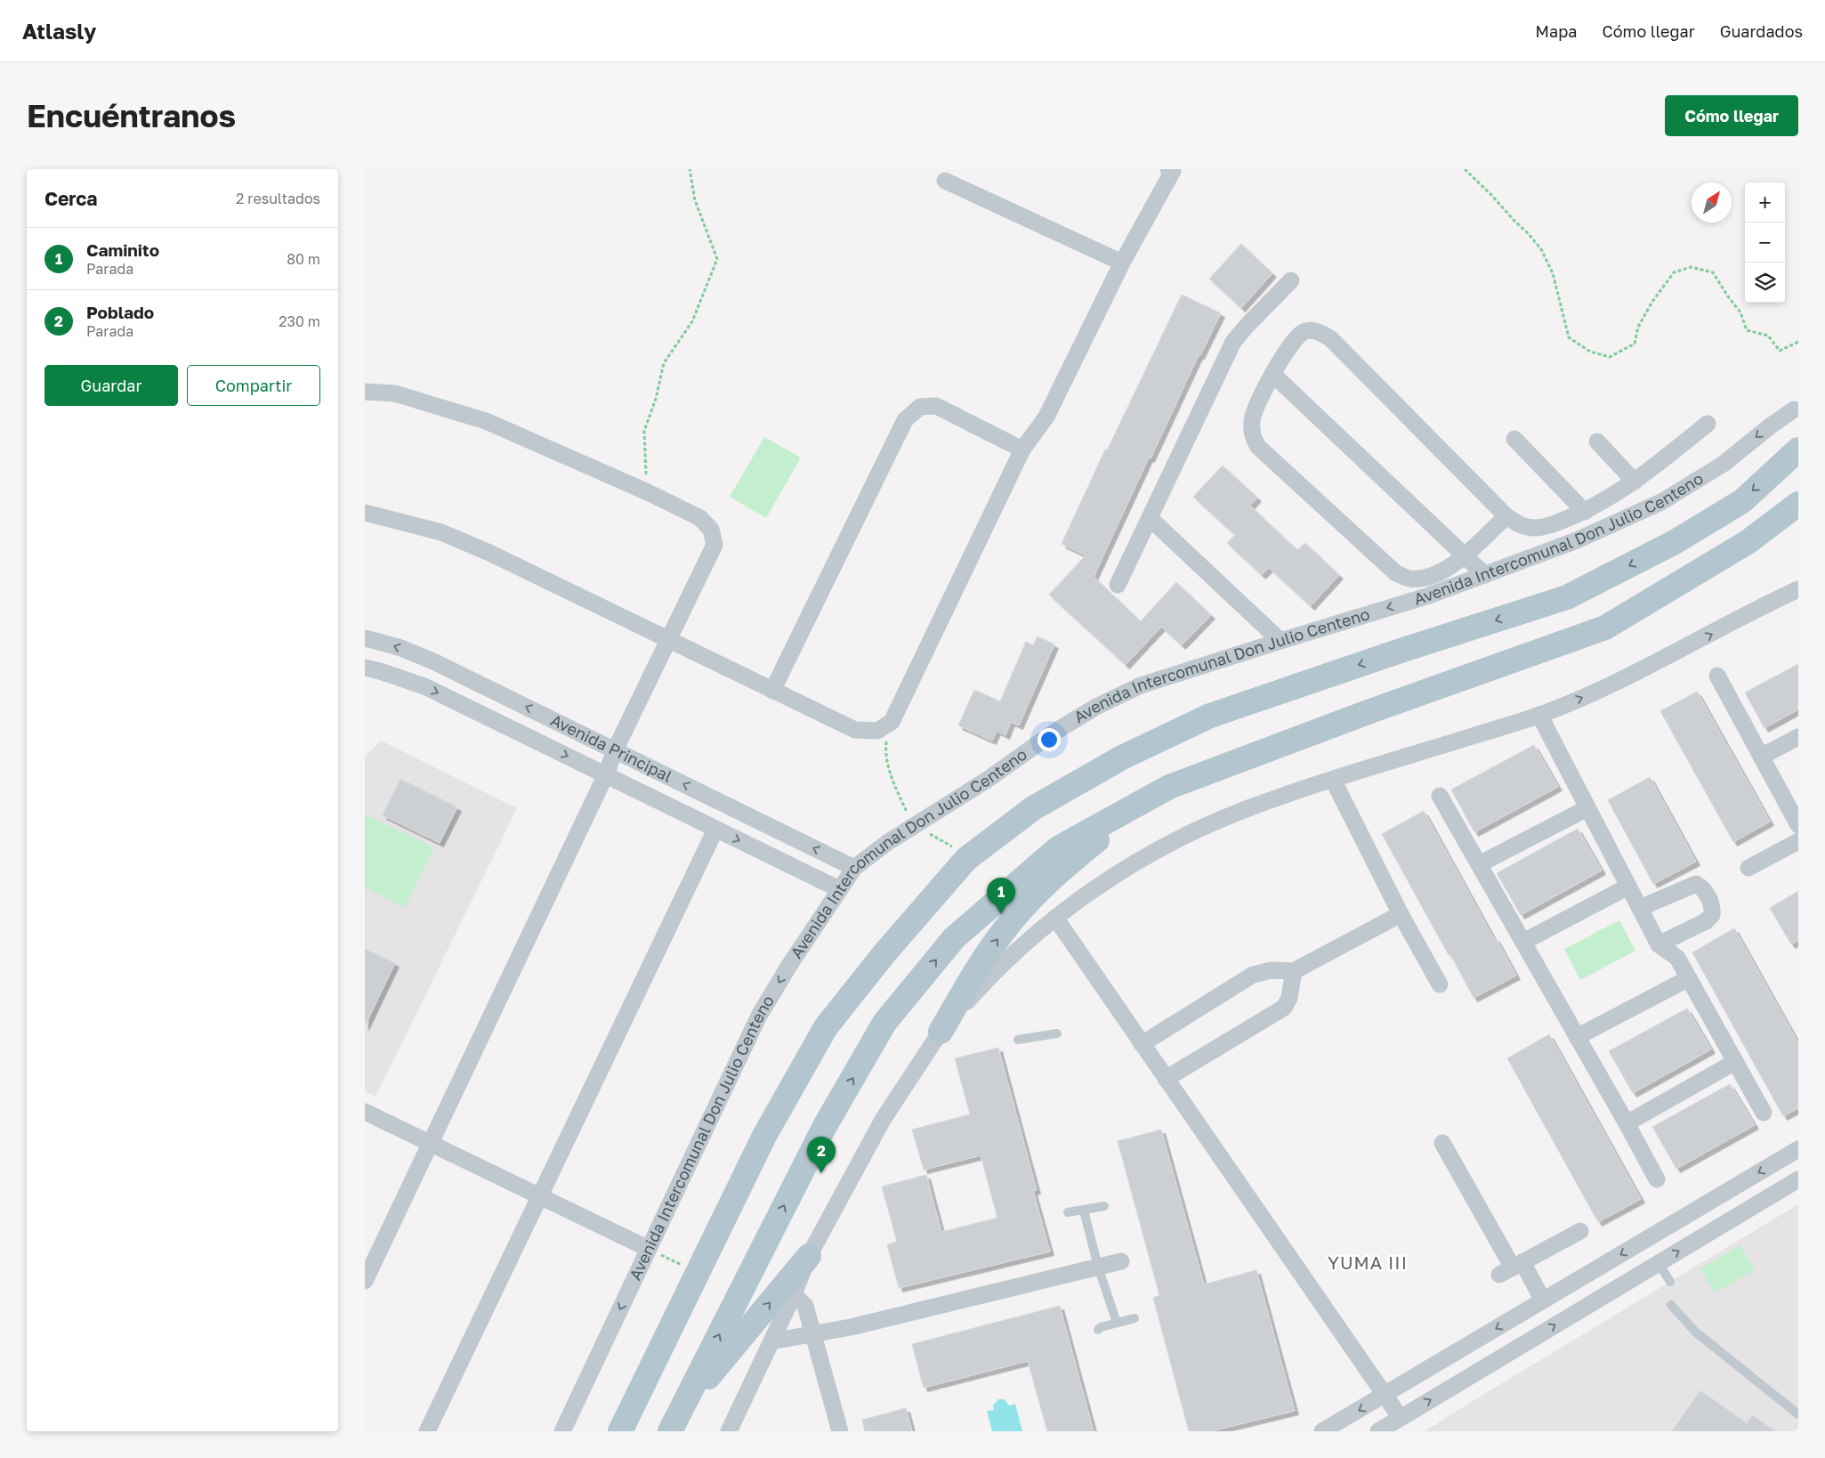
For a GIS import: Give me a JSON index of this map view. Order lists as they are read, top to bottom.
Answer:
{
  "streets": {
    "street": ["Avenida Intercomunal Don Julio Centeno", "Avenida Principal"]
  },
  "crossings": [
    ["Avenida Intercomunal Don Julio Centeno", "Avenida Principal"]
  ],
  "districts": ["YUMA III"],
  "north": "top right",
  "page": {
    "header": "Atlasly",
    "nav": ["Mapa", "Cómo llegar", "Guardados"],
    "buttons": [
      "Cómo llegar",
      ["Guardar", "Compartir"]
    ],
    "title": "Encuéntranos",
    "heading": ["Cerca", "2 resultados"],
    "map_buttons": ["+", "−"],
    "list": [
      {
        "mark": "1",
        "name": "Caminito",
        "note": "Parada",
        "value": "80 m"
      },
      {
        "mark": "2",
        "name": "Poblado",
        "note": "Parada",
        "value": "230 m"
      }
    ],
    "pins": ["1", "2"]
  }
}
